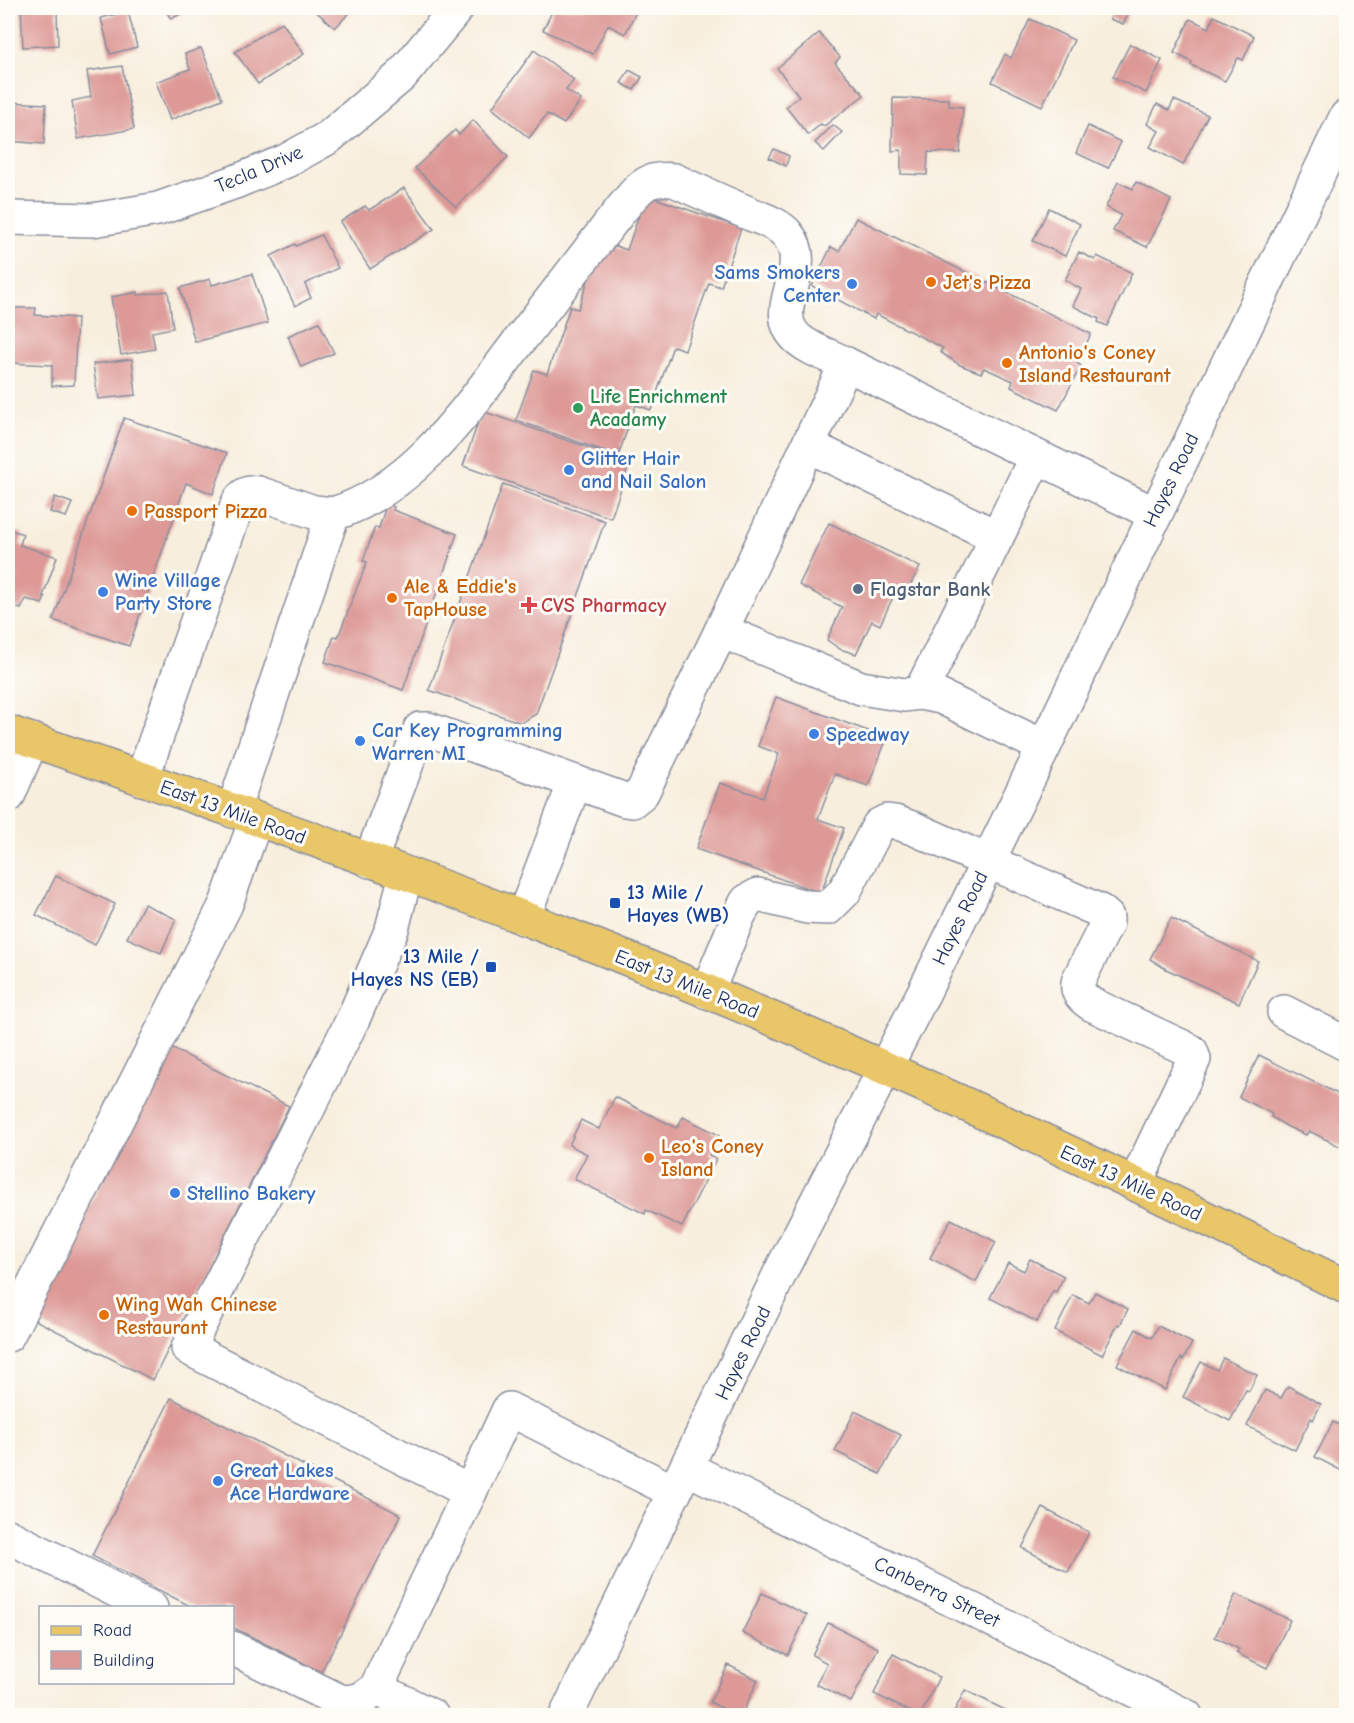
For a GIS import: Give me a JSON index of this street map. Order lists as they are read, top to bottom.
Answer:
{
  "streets": {
    "main road": ["East 13 Mile Road"],
    "street": ["Tecla Drive", "Hayes Road", "Canberra Street"]
  },
  "crossings": [
    ["Hayes Road", "East 13 Mile Road"],
    ["Hayes Road", "Canberra Street"]
  ],
  "places": {
    "other": [
      "Jet's Pizza",
      "Sams Smokers Center",
      "Antonio's Coney Island Restaurant",
      "Life Enrichment Acadamy",
      "Glitter Hair and Nail Salon",
      "Passport Pizza",
      "Flagstar Bank",
      "Wine Village Party Store",
      "Ale & Eddie's TapHouse",
      "Speedway",
      "Car Key Programming Warren MI",
      "Leo's Coney Island",
      "Stellino Bakery",
      "Wing Wah Chinese Restaurant",
      "Great Lakes Ace Hardware"
    ],
    "health": ["CVS Pharmacy"],
    "transit": ["13 Mile / Hayes (WB)", "13 Mile / Hayes NS (EB)"]
  },
  "legend": ["Road", "Building"]
}
